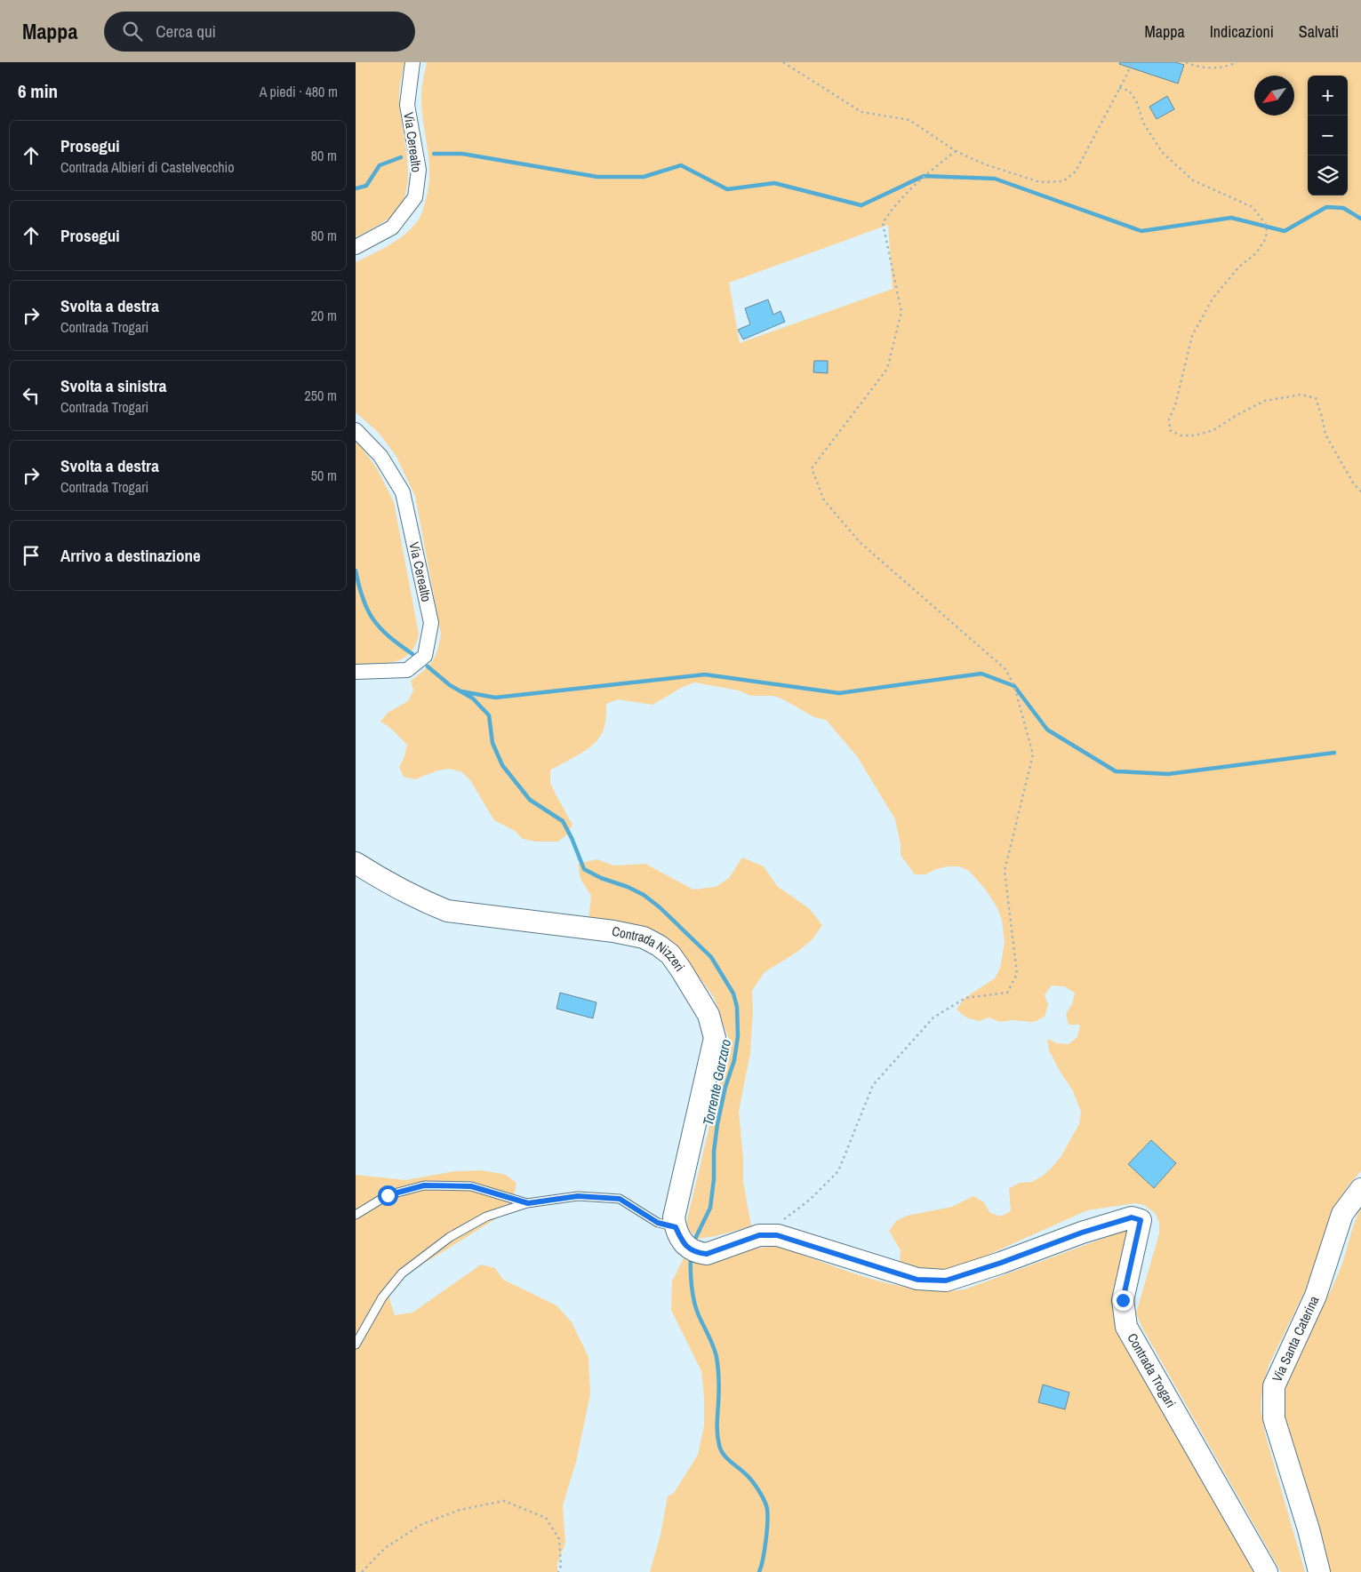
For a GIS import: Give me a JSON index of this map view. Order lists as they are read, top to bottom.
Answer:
{
  "streets": {
    "street": [
      "Via Cerealto",
      "Contrada Nizzeri",
      "Via Santa Caterina",
      "Contrada Trogari"
    ]
  },
  "crossings": [
    ["Contrada Nizzeri", "Contrada Trogari"]
  ],
  "water": ["Torrente Garzaro"],
  "north": "bottom left",
  "page": {
    "header": "Mappa",
    "search": "Cerca qui",
    "nav": ["Mappa", "Indicazioni", "Salvati"],
    "heading": ["6 min", "A piedi · 480 m"],
    "map_buttons": ["+", "−"],
    "list": [
      ["Prosegui", "Contrada Albieri di Castelvecchio", "80 m"],
      ["Prosegui", "80 m"],
      ["Svolta a destra", "Contrada Trogari", "20 m"],
      ["Svolta a sinistra", "Contrada Trogari", "250 m"],
      ["Svolta a destra", "Contrada Trogari", "50 m"],
      "Arrivo a destinazione"
    ]
  }
}
